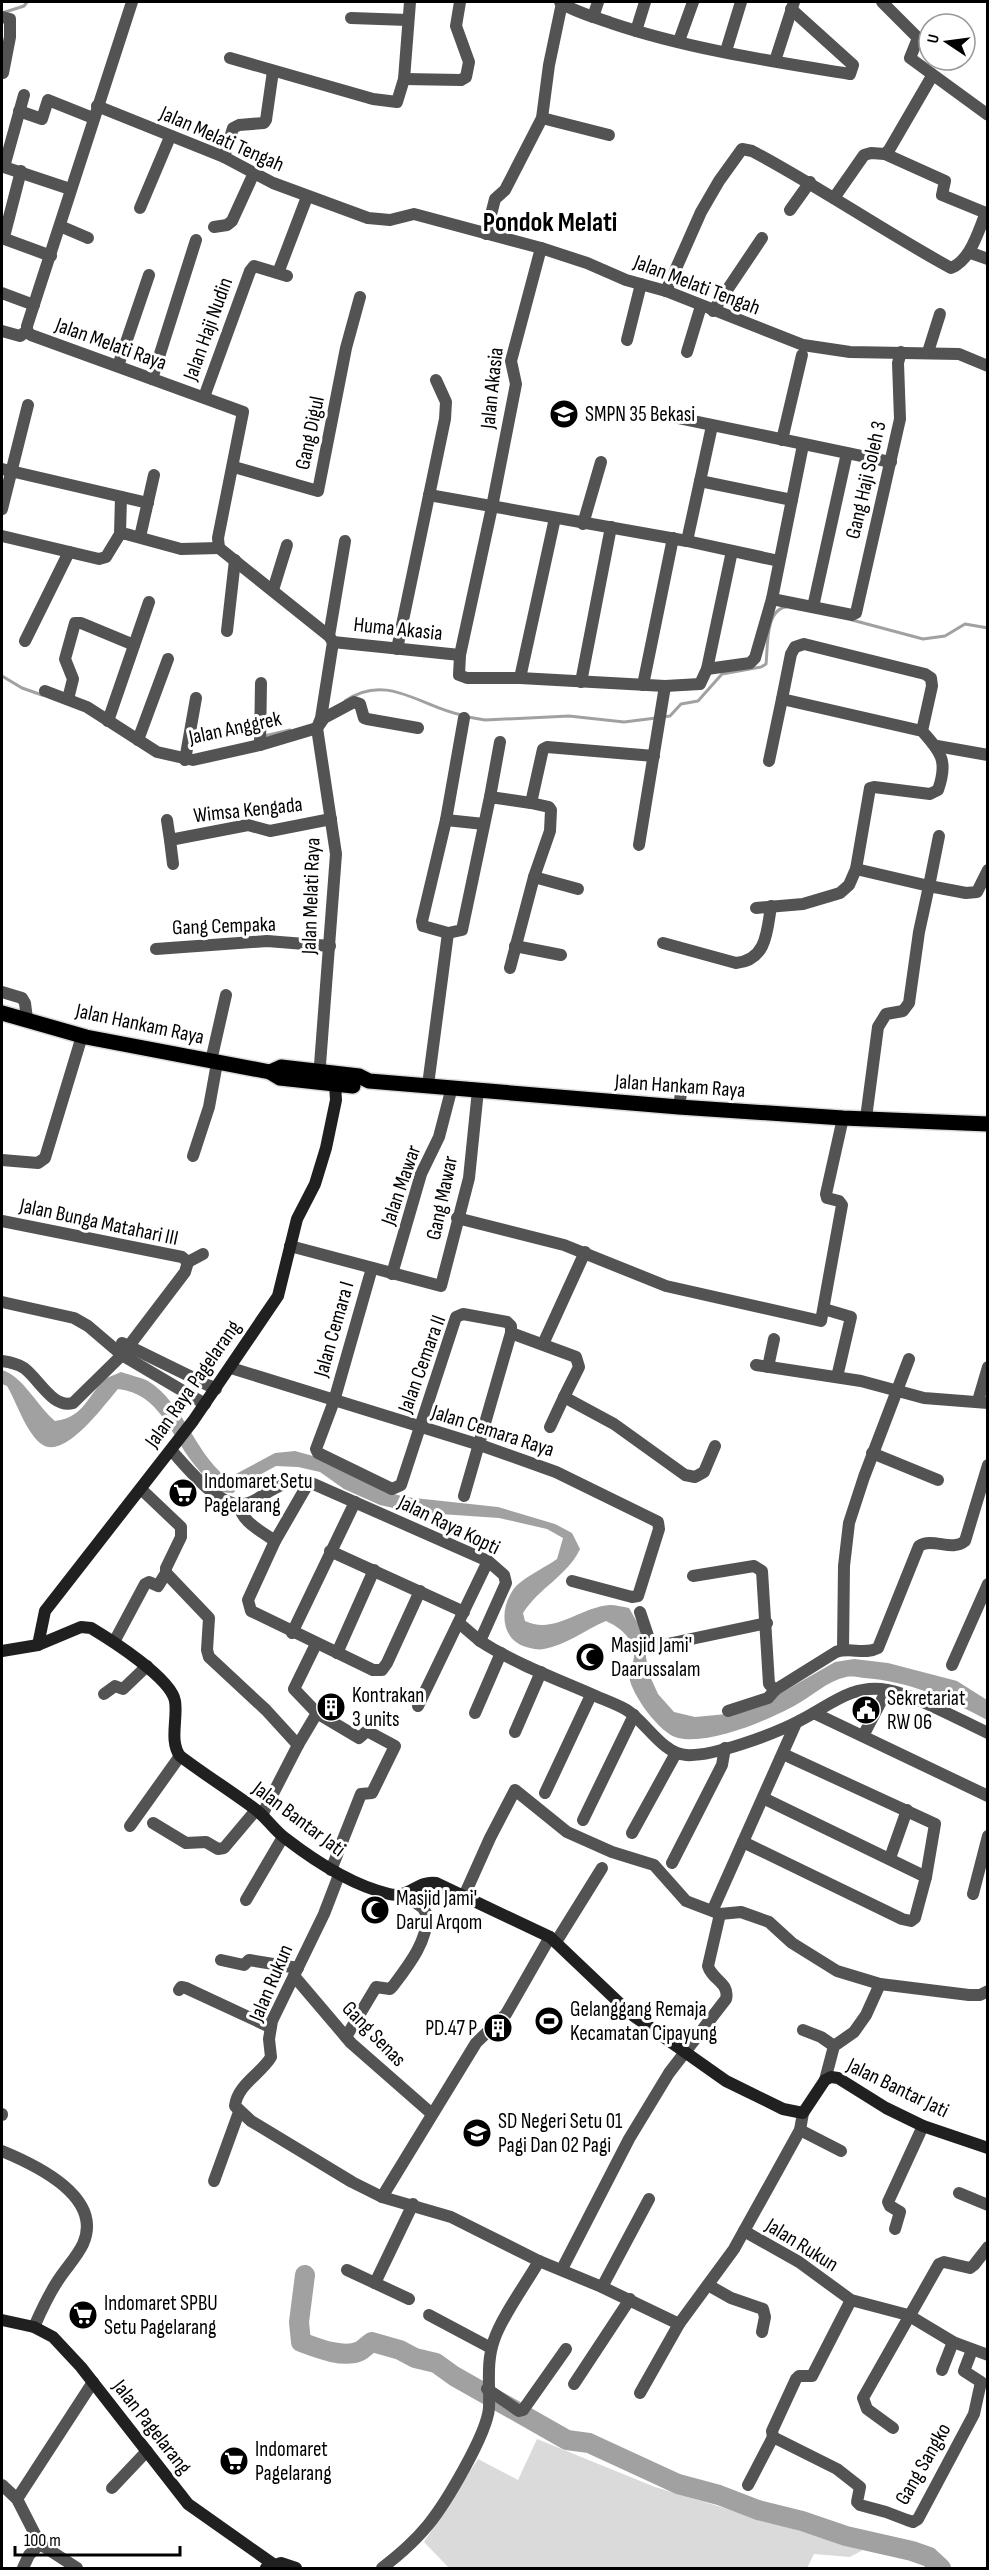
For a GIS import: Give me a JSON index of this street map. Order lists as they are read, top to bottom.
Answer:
{
  "streets": {
    "main road": ["Jalan Hankam Raya"],
    "street": [
      "Jalan Melati Tengah",
      "Jalan Haji Nudin",
      "Jalan Melati Raya",
      "Jalan Akasia",
      "Gang Digul",
      "Gang Haji Soleh 3",
      "Huma Akasia",
      "Jalan Anggrek",
      "Wimsa Kengada",
      "Gang Cempaka",
      "Jalan Mawar",
      "Gang Mawar",
      "Jalan Bunga Matahari III",
      "Jalan Cemara I",
      "Jalan Cemara II",
      "Jalan Raya Pagelarang",
      "Jalan Cemara Raya",
      "Jalan Raya Kopti",
      "Jalan Bantar Jati",
      "Jalan Rukun",
      "Gang Senas",
      "Jalan Pagelarang",
      "Gang Sangko"
    ]
  },
  "crossings": [
    ["Jalan Melati Tengah", "Jalan Haji Nudin"],
    ["Jalan Melati Tengah", "Jalan Melati Raya"],
    ["Jalan Melati Tengah", "Jalan Akasia"],
    ["Jalan Melati Tengah", "Gang Haji Soleh 3"],
    ["Jalan Haji Nudin", "Jalan Melati Raya"],
    ["Jalan Melati Raya", "Gang Digul"],
    ["Jalan Melati Raya", "Huma Akasia"],
    ["Jalan Melati Raya", "Jalan Anggrek"],
    ["Jalan Melati Raya", "Wimsa Kengada"],
    ["Jalan Melati Raya", "Gang Cempaka"],
    ["Jalan Melati Raya", "Jalan Hankam Raya"],
    ["Jalan Akasia", "Huma Akasia"],
    ["Jalan Hankam Raya", "Jalan Mawar"],
    ["Jalan Hankam Raya", "Gang Mawar"],
    ["Jalan Hankam Raya", "Jalan Raya Pagelarang"],
    ["Jalan Mawar", "Gang Mawar"],
    ["Jalan Cemara I", "Jalan Cemara II"],
    ["Jalan Cemara I", "Jalan Cemara Raya"],
    ["Jalan Cemara II", "Jalan Cemara Raya"],
    ["Jalan Raya Pagelarang", "Jalan Cemara Raya"],
    ["Jalan Bantar Jati", "Jalan Rukun"],
    ["Jalan Rukun", "Gang Senas"],
    ["Jalan Rukun", "Gang Sangko"]
  ],
  "districts": ["Pondok Melati"],
  "places": {
    "school or university": ["SMPN 35 Bekasi", "SD Negeri Setu 01 Pagi Dan 02 Pagi"],
    "supermarket": ["Indomaret Setu Pagelarang", "Indomaret SPBU Setu Pagelarang", "Indomaret Pagelarang"],
    "mosque": ["Masjid Jami' Daarussalam", "Masjid Jami' Darul Arqom"],
    "building": ["Kontrakan 3 units", "PD.47 P"],
    "public building": ["Sekretariat RW 06"],
    "sports": ["Gelanggang Remaja Kecamatan Cipayung"]
  },
  "scale_bar": "100 m",
  "north": "left"
}
